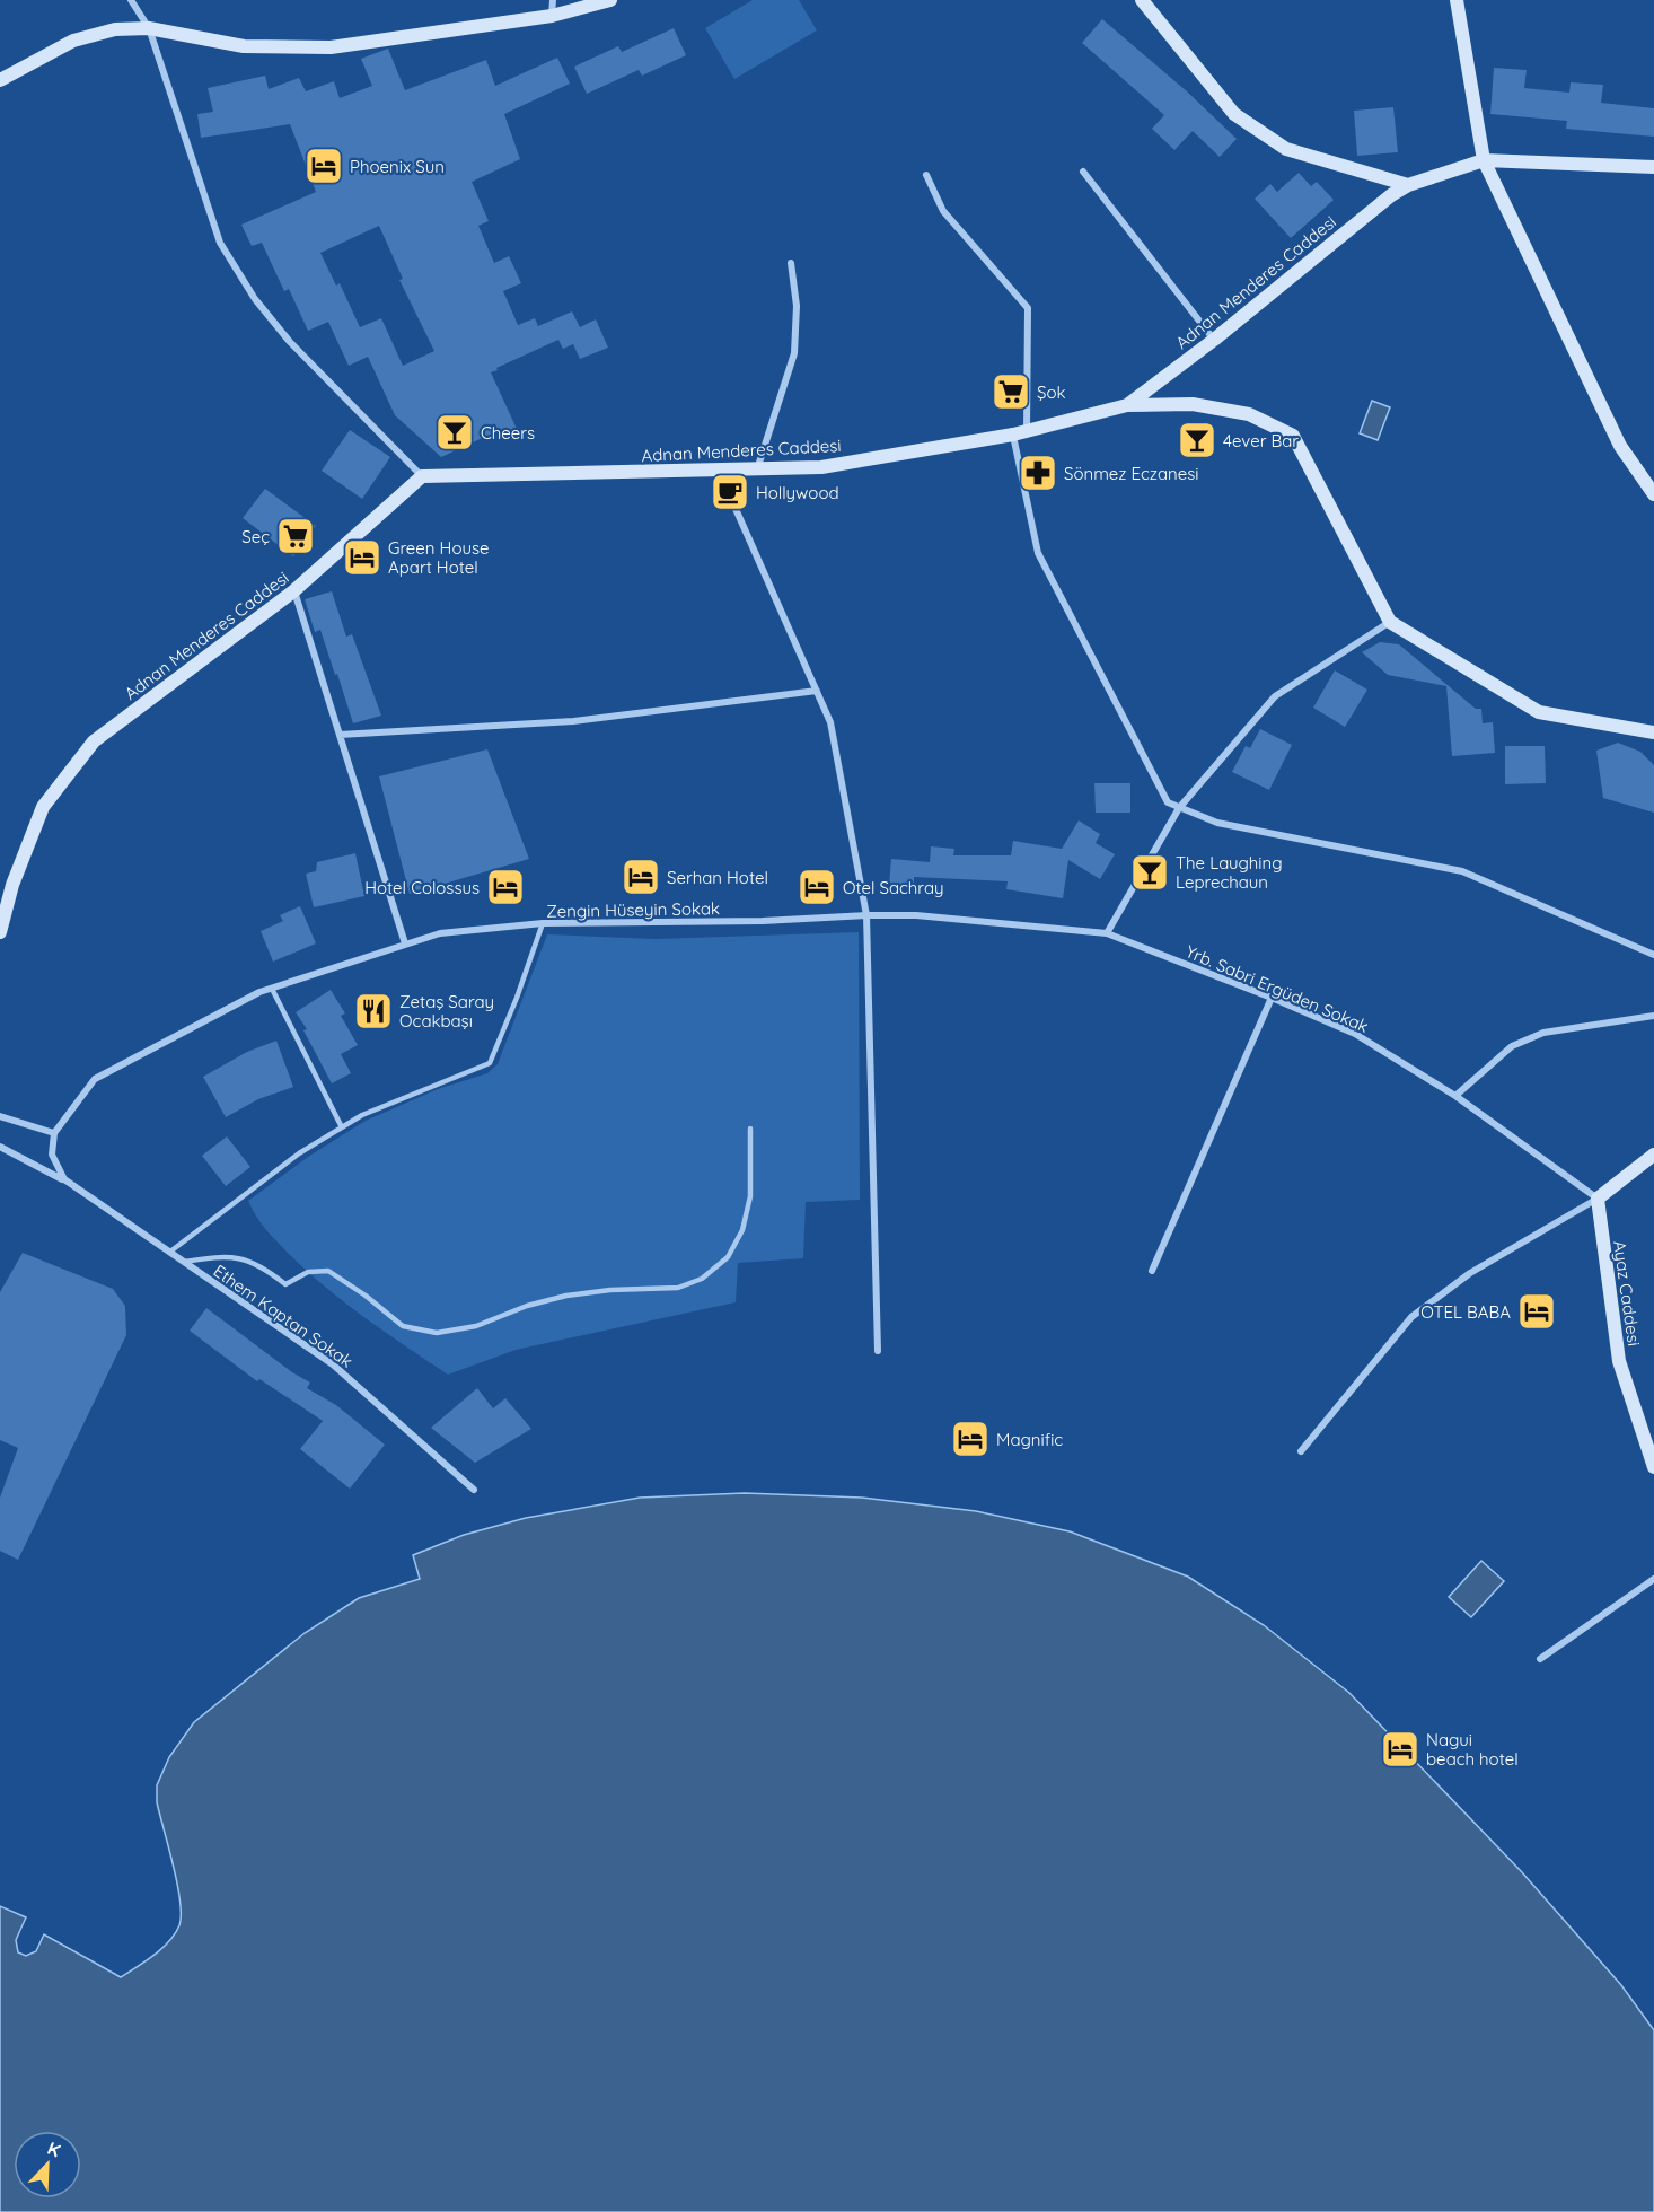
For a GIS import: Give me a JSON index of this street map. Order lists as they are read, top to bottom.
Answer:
{
  "streets": {
    "street": [
      "Adnan Menderes Caddesi",
      "Zengin Hüseyin Sokak",
      "Yrb. Sabri Ergüden Sokak",
      "Ayaz Caddesi",
      "Ethem Kaptan Sokak"
    ]
  },
  "crossings": [
    ["Zengin Hüseyin Sokak", "Yrb. Sabri Ergüden Sokak"],
    ["Yrb. Sabri Ergüden Sokak", "Ayaz Caddesi"]
  ],
  "places": {
    "hotel": [
      "Phoenix Sun",
      "Green House Apart Hotel",
      "Serhan Hotel",
      "Hotel Colossus",
      "Otel Sachray",
      "OTEL BABA",
      "Magnific",
      "Nagui beach hotel"
    ],
    "supermarket": ["Şok", "Seç"],
    "bar": ["Cheers", "4ever Bar", "The Laughing Leprechaun"],
    "pharmacy": ["Sönmez Eczanesi"],
    "cafe": ["Hollywood"],
    "restaurant": ["Zetaş Saray Ocakbaşı"]
  },
  "north": "top right"
}
